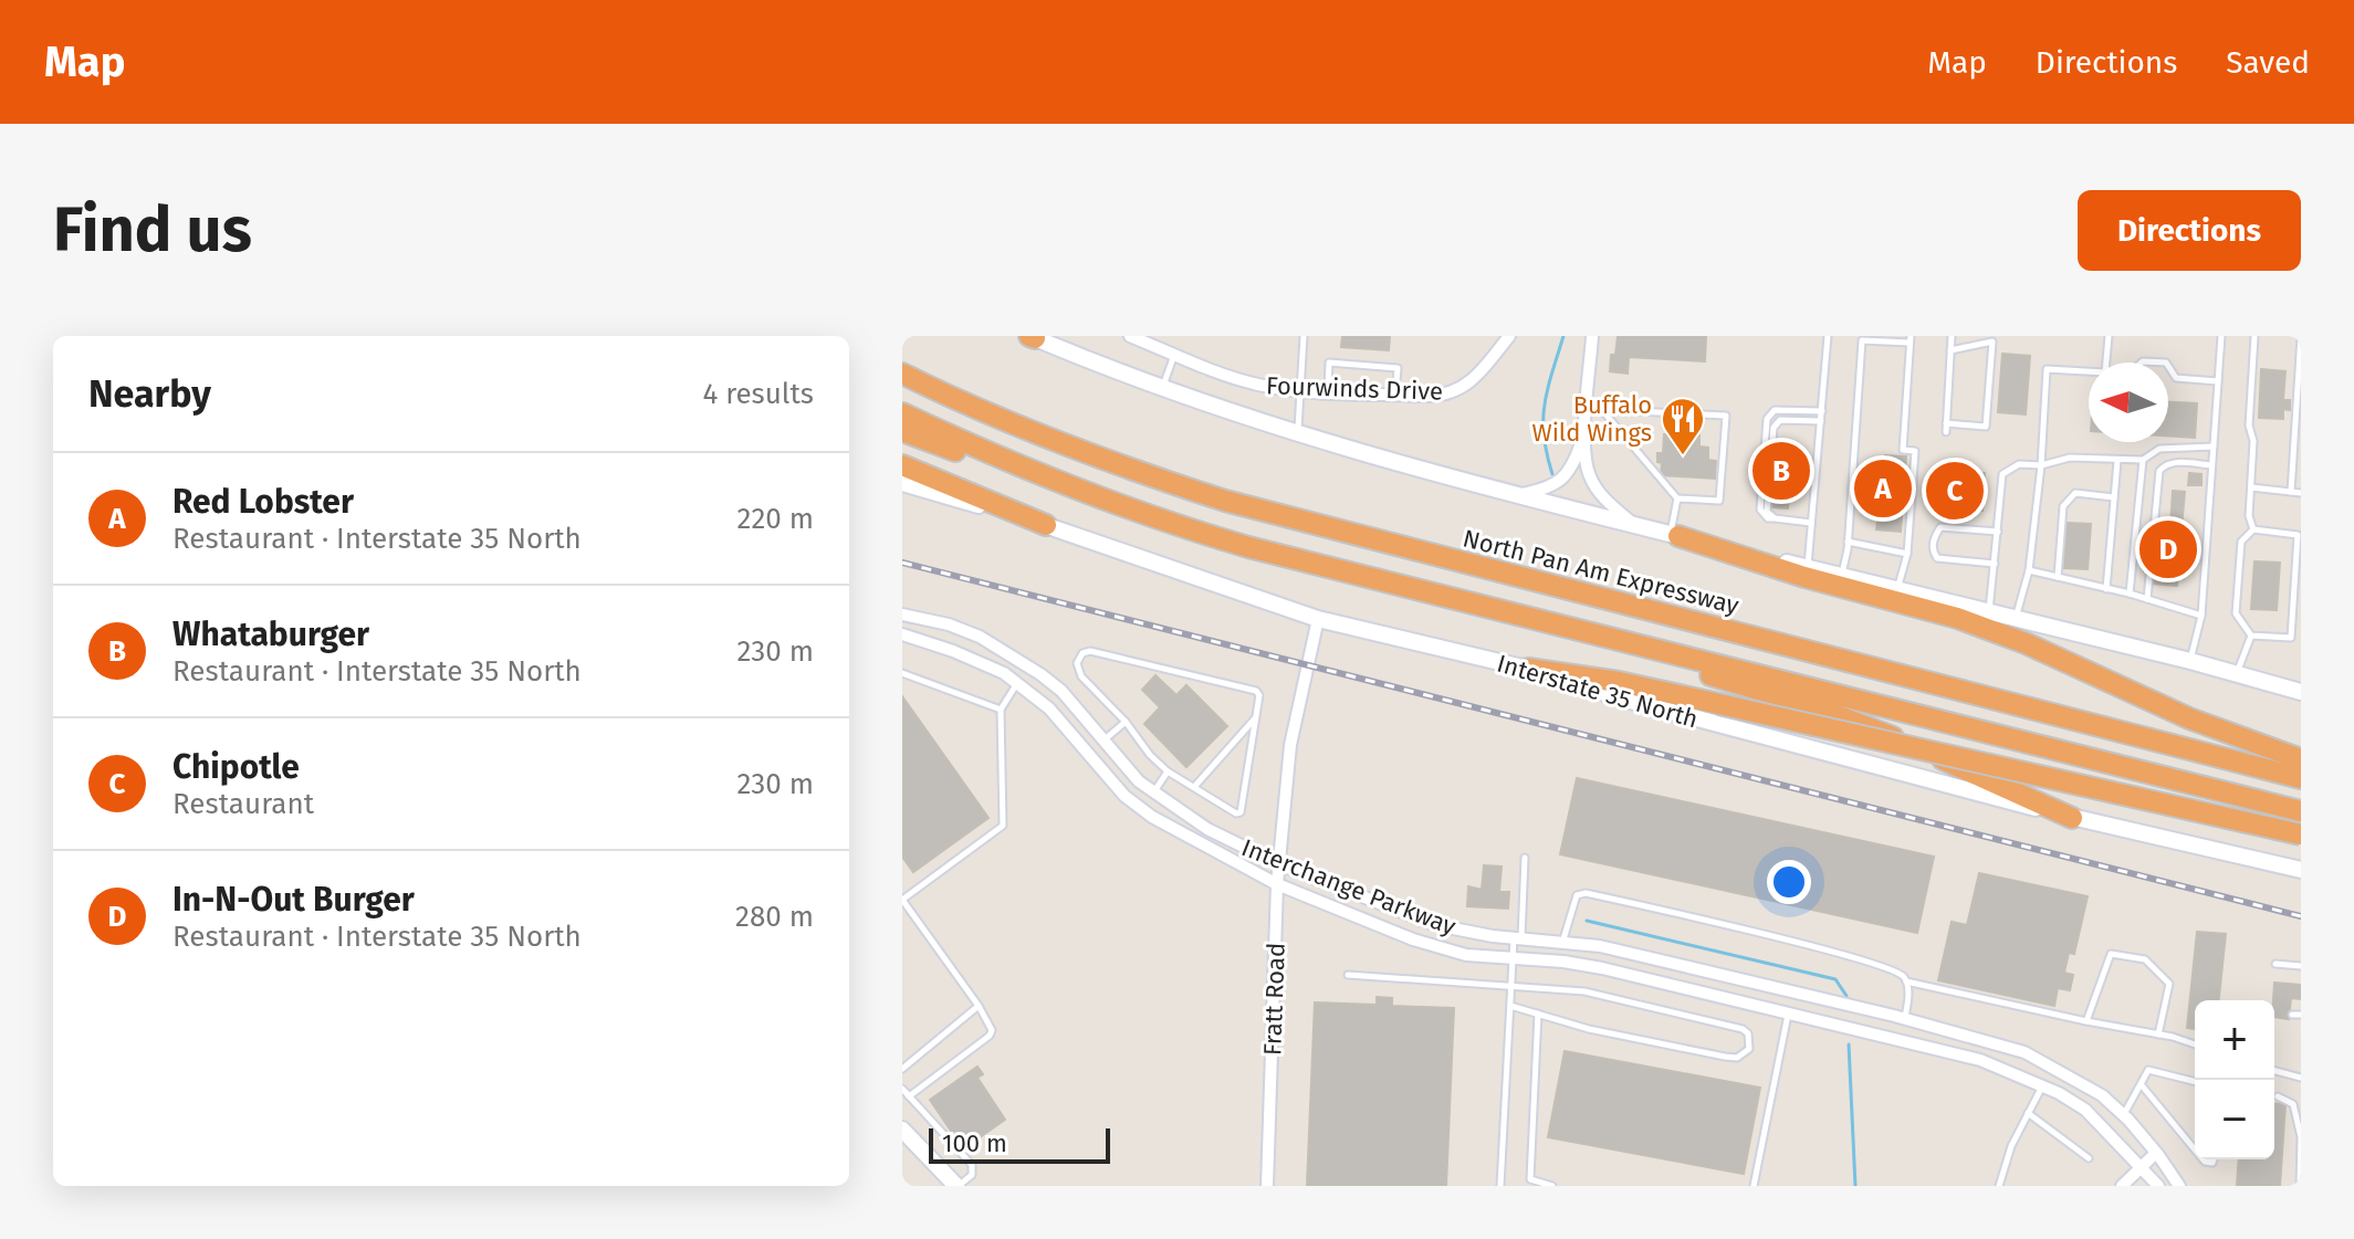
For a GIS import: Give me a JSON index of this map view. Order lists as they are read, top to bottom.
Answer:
{
  "streets": {
    "highway": ["North Pan Am Expressway"],
    "main road": ["Interstate 35 North"],
    "street": ["Fourwinds Drive", "Interchange Parkway", "Fratt Road"]
  },
  "crossings": [
    ["Interstate 35 North", "Fratt Road"],
    ["Interchange Parkway", "Fratt Road"]
  ],
  "places": {
    "restaurant": ["Buffalo Wild Wings"]
  },
  "scale_bar": "100 m",
  "north": "left",
  "page": {
    "header": "Map",
    "nav": ["Map", "Directions", "Saved"],
    "buttons": "Directions",
    "title": "Find us",
    "heading": ["Nearby", "4 results"],
    "pins": [
      "B",
      "A",
      "C",
      "D"
    ],
    "list": [
      {
        "mark": "A",
        "name": "Red Lobster",
        "note": "Restaurant · Interstate 35 North",
        "value": "220 m"
      },
      {
        "mark": "B",
        "name": "Whataburger",
        "note": "Restaurant · Interstate 35 North",
        "value": "230 m"
      },
      {
        "mark": "C",
        "name": "Chipotle",
        "note": "Restaurant",
        "value": "230 m"
      },
      {
        "mark": "D",
        "name": "In-N-Out Burger",
        "note": "Restaurant · Interstate 35 North",
        "value": "280 m"
      }
    ],
    "map_buttons": ["+", "−"],
    "scale": "100 m"
  }
}
